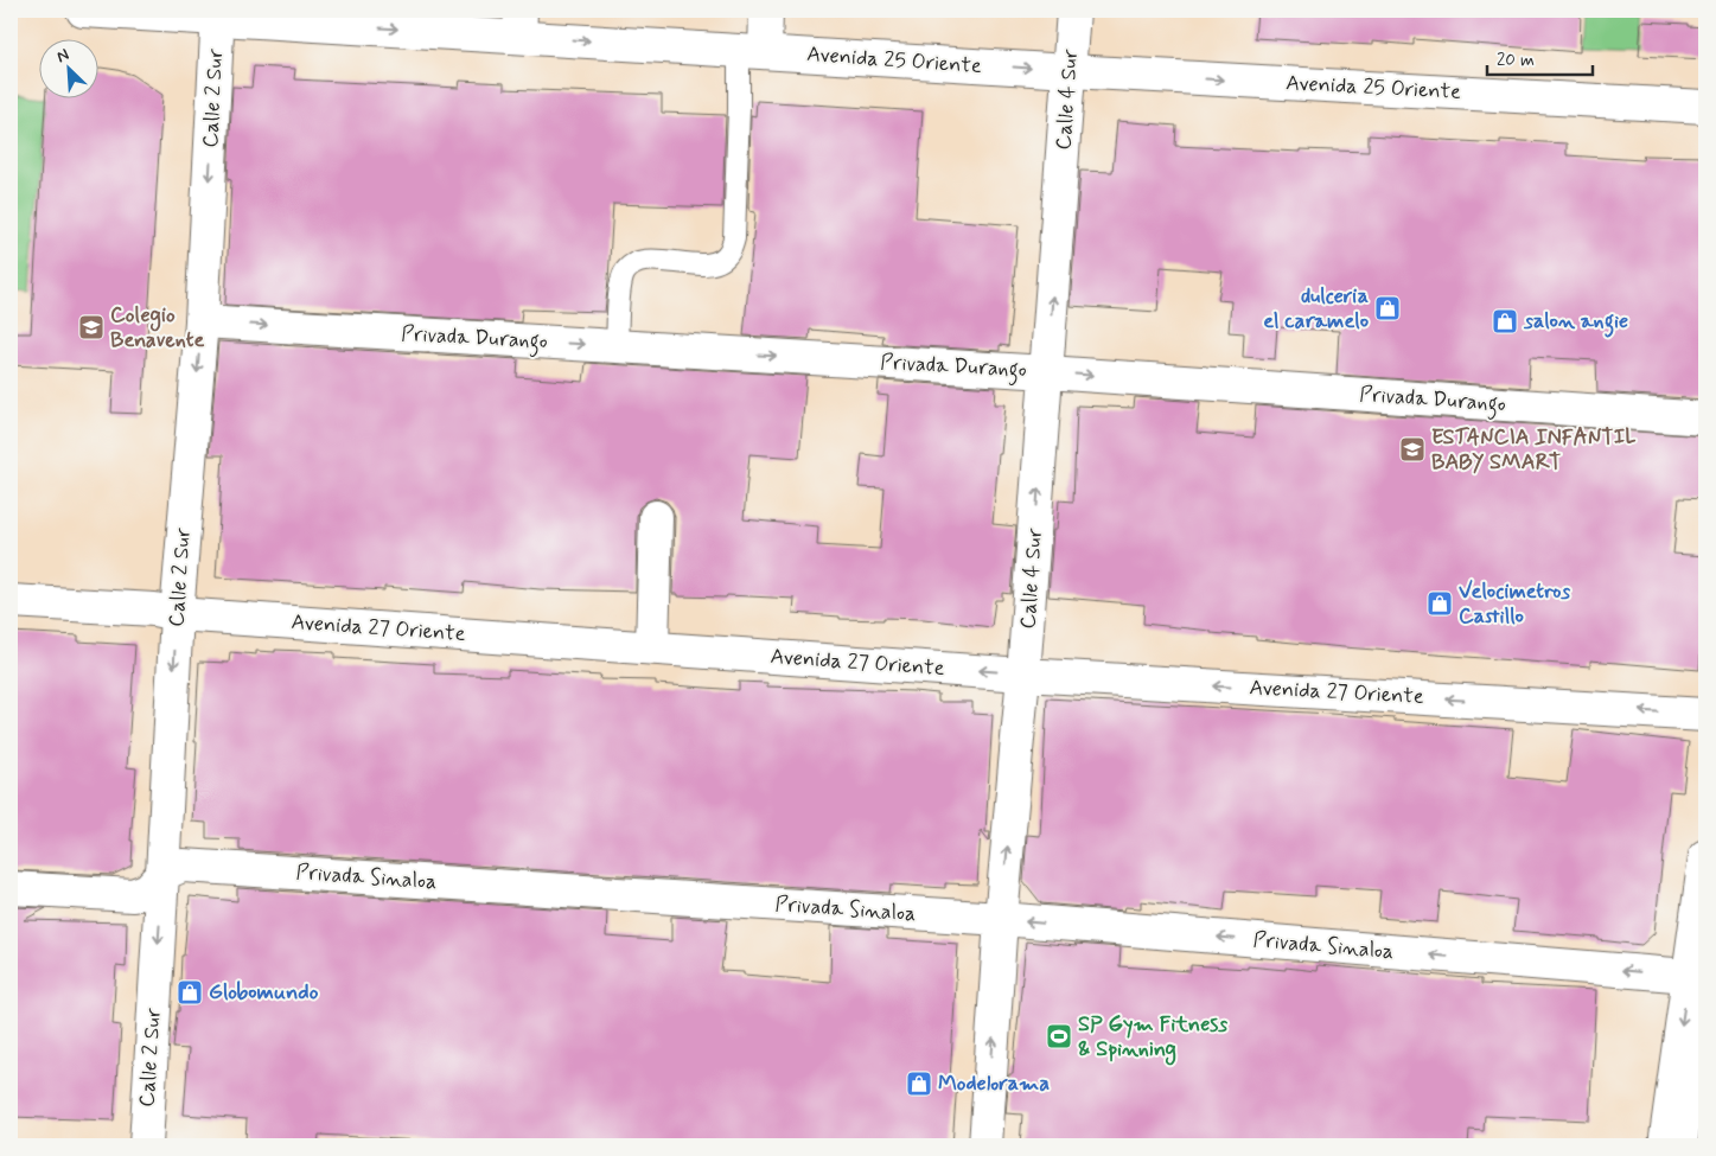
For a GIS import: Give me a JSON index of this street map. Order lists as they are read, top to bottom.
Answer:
{
  "streets": {
    "street": [
      "Avenida 25 Oriente",
      "Calle 2 Sur",
      "Calle 4 Sur",
      "Privada Durango",
      "Avenida 27 Oriente",
      "Privada Sinaloa"
    ]
  },
  "crossings": [
    ["Avenida 25 Oriente", "Calle 2 Sur"],
    ["Avenida 25 Oriente", "Calle 4 Sur"],
    ["Calle 2 Sur", "Privada Durango"],
    ["Calle 2 Sur", "Avenida 27 Oriente"],
    ["Calle 2 Sur", "Privada Sinaloa"],
    ["Calle 4 Sur", "Privada Durango"],
    ["Calle 4 Sur", "Avenida 27 Oriente"],
    ["Calle 4 Sur", "Privada Sinaloa"]
  ],
  "one_way": [
    "Avenida 25 Oriente",
    "Calle 2 Sur",
    "Calle 4 Sur",
    "Privada Durango",
    "Avenida 27 Oriente",
    "Privada Sinaloa"
  ],
  "places": {
    "shop": [
      "dulceria el caramelo",
      "salon angie",
      "Velocimetros Castillo",
      "Globomundo",
      "Modelorama"
    ],
    "school or university": ["Colegio Benavente", "ESTANCIA INFANTIL BABY SMART"],
    "sports": ["SP Gym Fitness & Spinning"]
  },
  "scale_bar": "20 m",
  "north": "top left"
}
